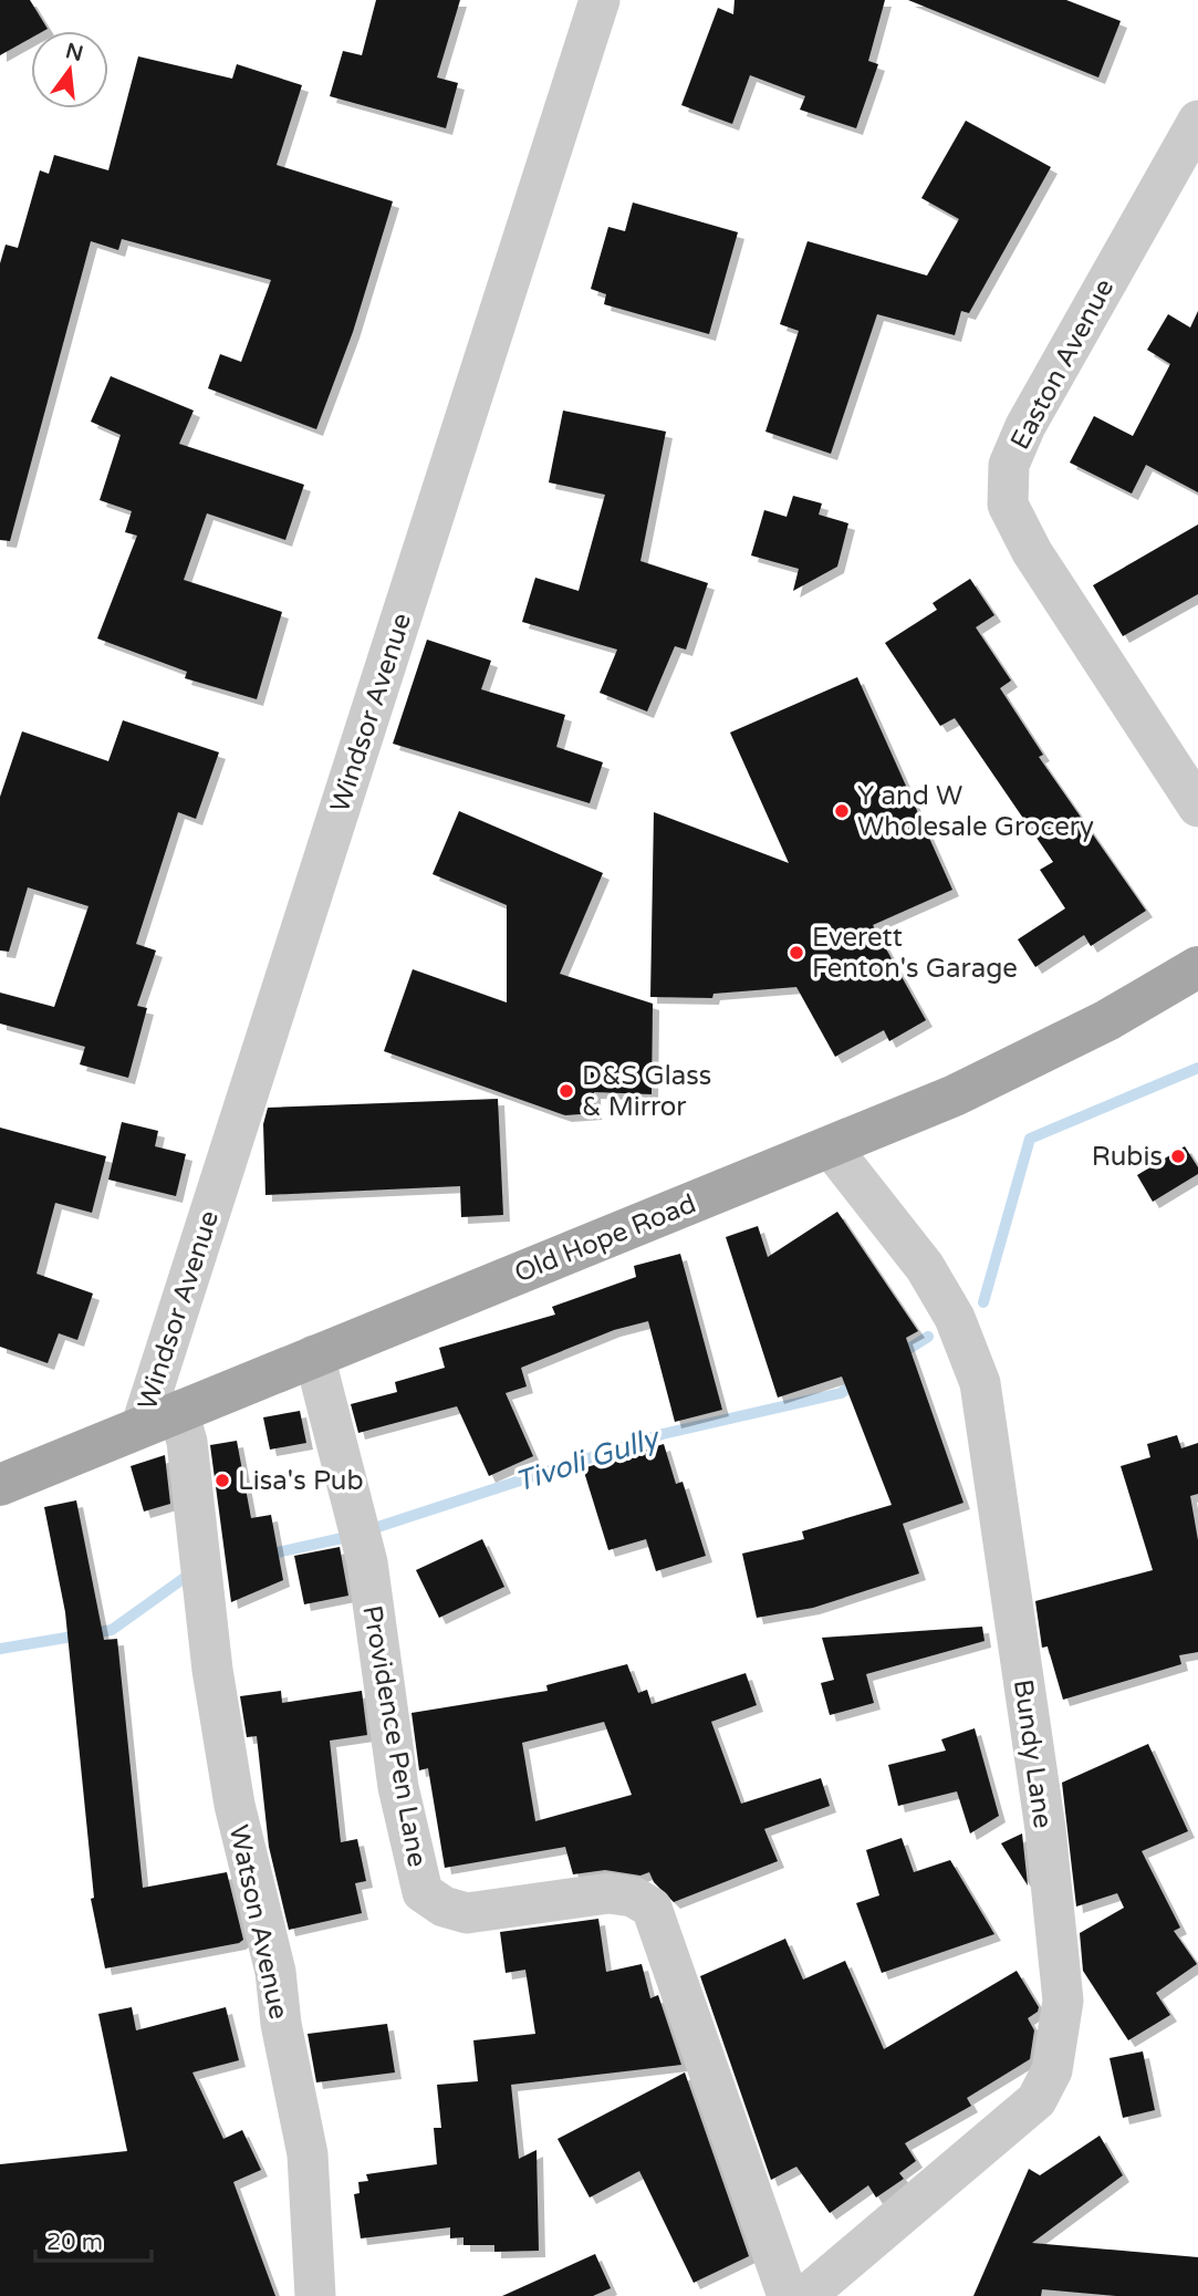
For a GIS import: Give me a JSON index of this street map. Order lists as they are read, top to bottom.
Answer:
{
  "streets": {
    "main road": ["Old Hope Road"],
    "street": [
      "Easton Avenue",
      "Windsor Avenue",
      "Providence Pen Lane",
      "Bundy Lane",
      "Watson Avenue"
    ]
  },
  "crossings": [
    ["Windsor Avenue", "Old Hope Road"],
    ["Windsor Avenue", "Watson Avenue"],
    ["Old Hope Road", "Providence Pen Lane"],
    ["Old Hope Road", "Bundy Lane"],
    ["Old Hope Road", "Watson Avenue"]
  ],
  "water": ["Tivoli Gully"],
  "places": [
    "Y and W Wholesale Grocery",
    "Everett Fenton's Garage",
    "D&S Glass & Mirror",
    "Rubis",
    "Lisa's Pub"
  ],
  "scale_bar": "20 m",
  "north": "top"
}
